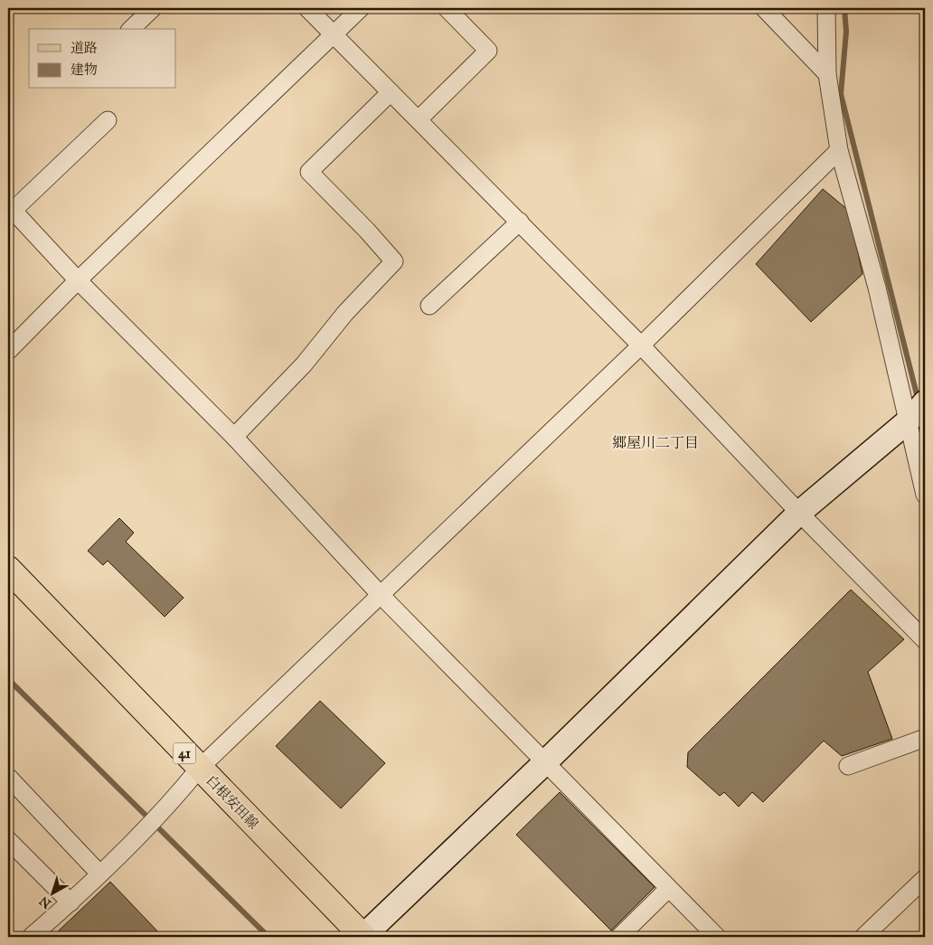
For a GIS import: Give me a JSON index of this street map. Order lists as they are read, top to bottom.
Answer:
{
  "streets": {
    "main road": ["41", "白根安田線"]
  },
  "districts": ["郷屋川二丁目"],
  "legend": ["道路", "建物"],
  "north": "bottom left"
}
